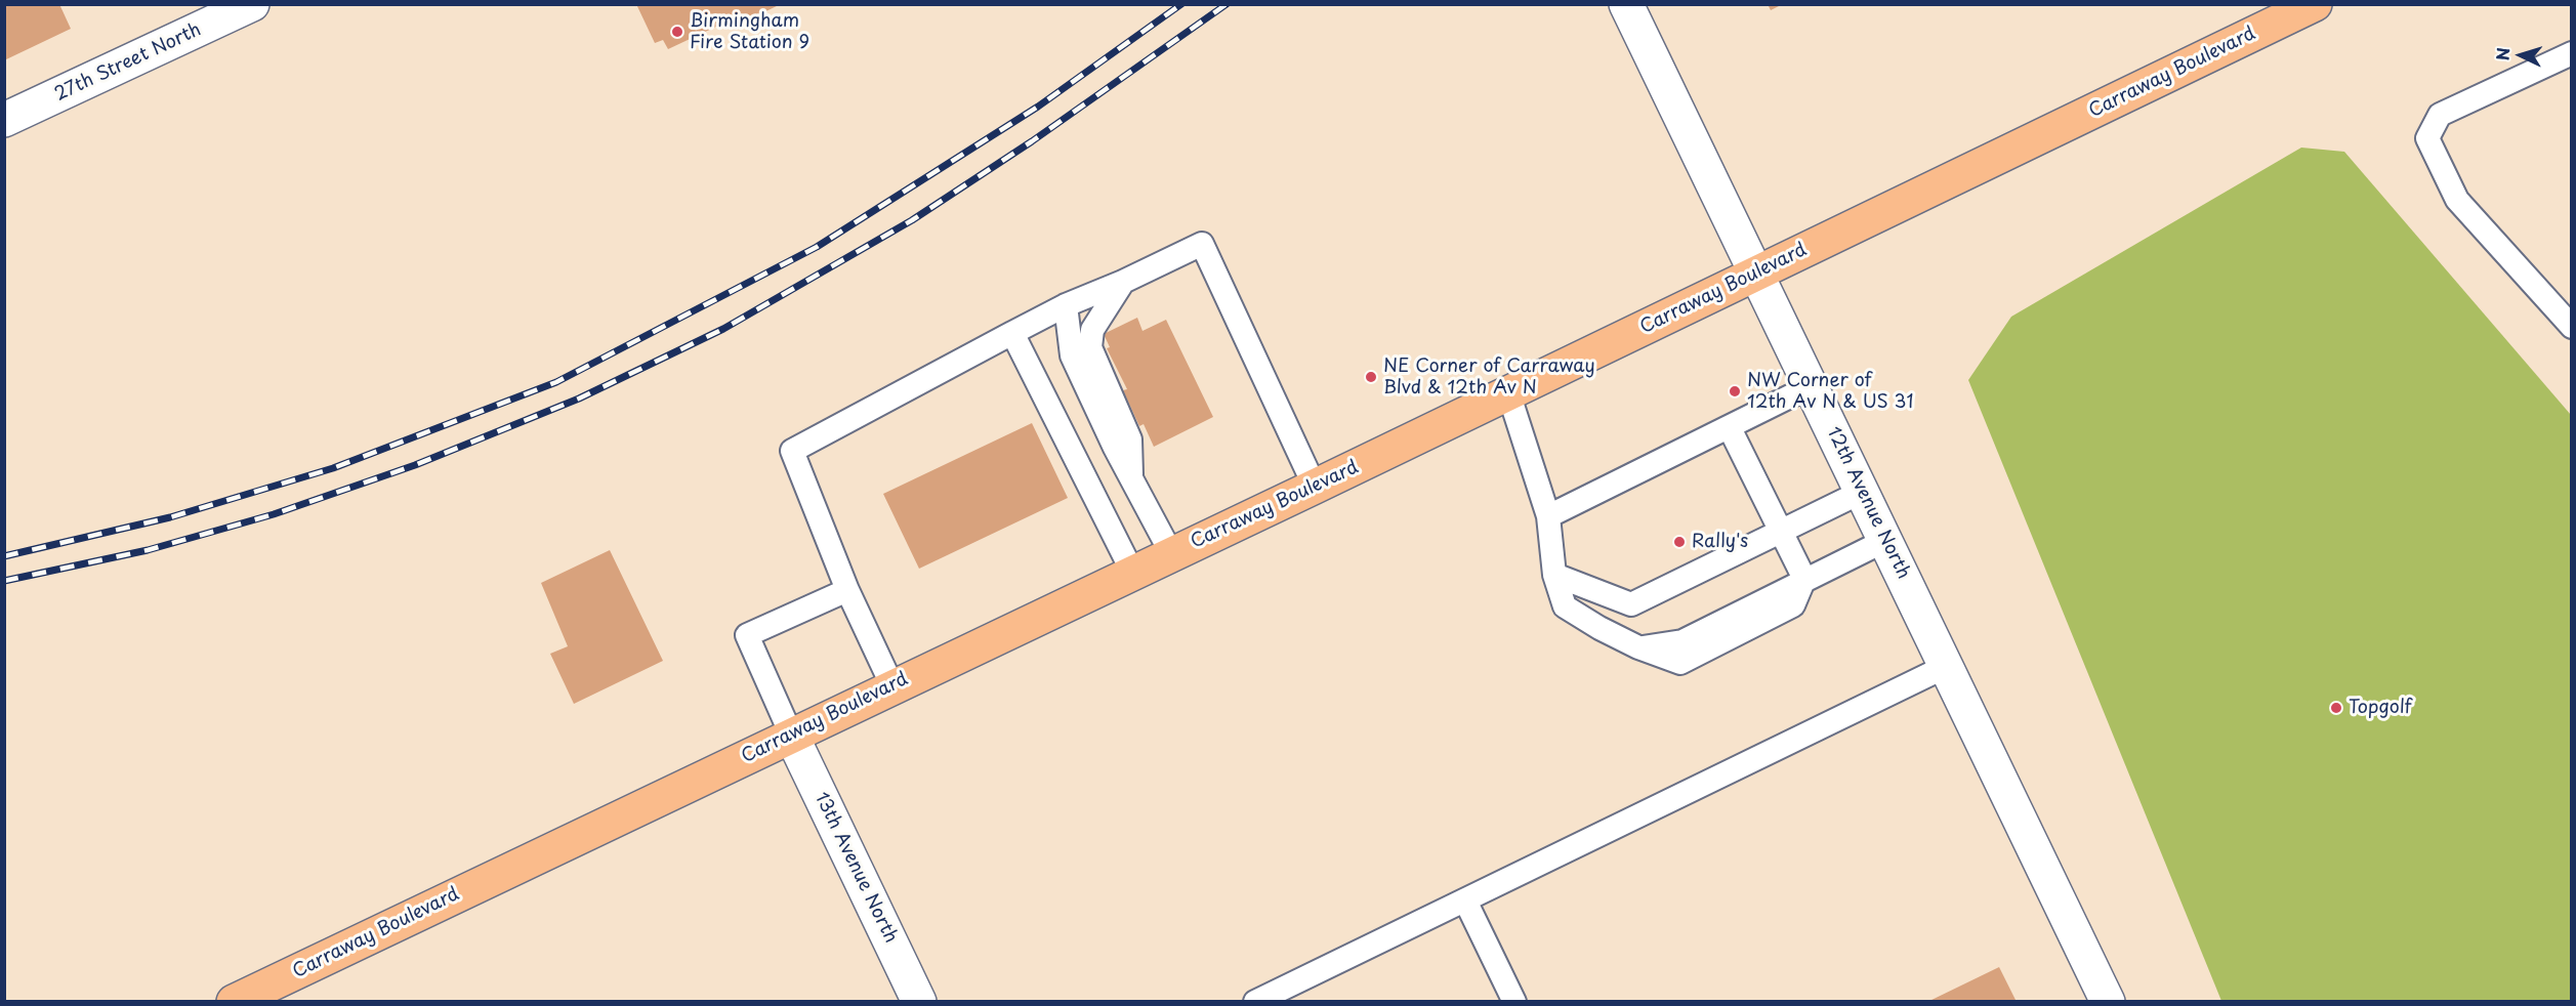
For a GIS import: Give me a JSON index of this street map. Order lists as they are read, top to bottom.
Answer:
{
  "streets": {
    "main road": ["Carraway Boulevard"],
    "street": ["27th Street North", "12th Avenue North", "13th Avenue North"]
  },
  "crossings": [
    ["Carraway Boulevard", "12th Avenue North"],
    ["Carraway Boulevard", "13th Avenue North"]
  ],
  "places": [
    "Birmingham Fire Station 9",
    "NE Corner of Carraway Blvd & 12th Av N",
    "NW Corner of 12th Av N & US 31",
    "Rally's",
    "Topgolf"
  ],
  "north": "left"
}
